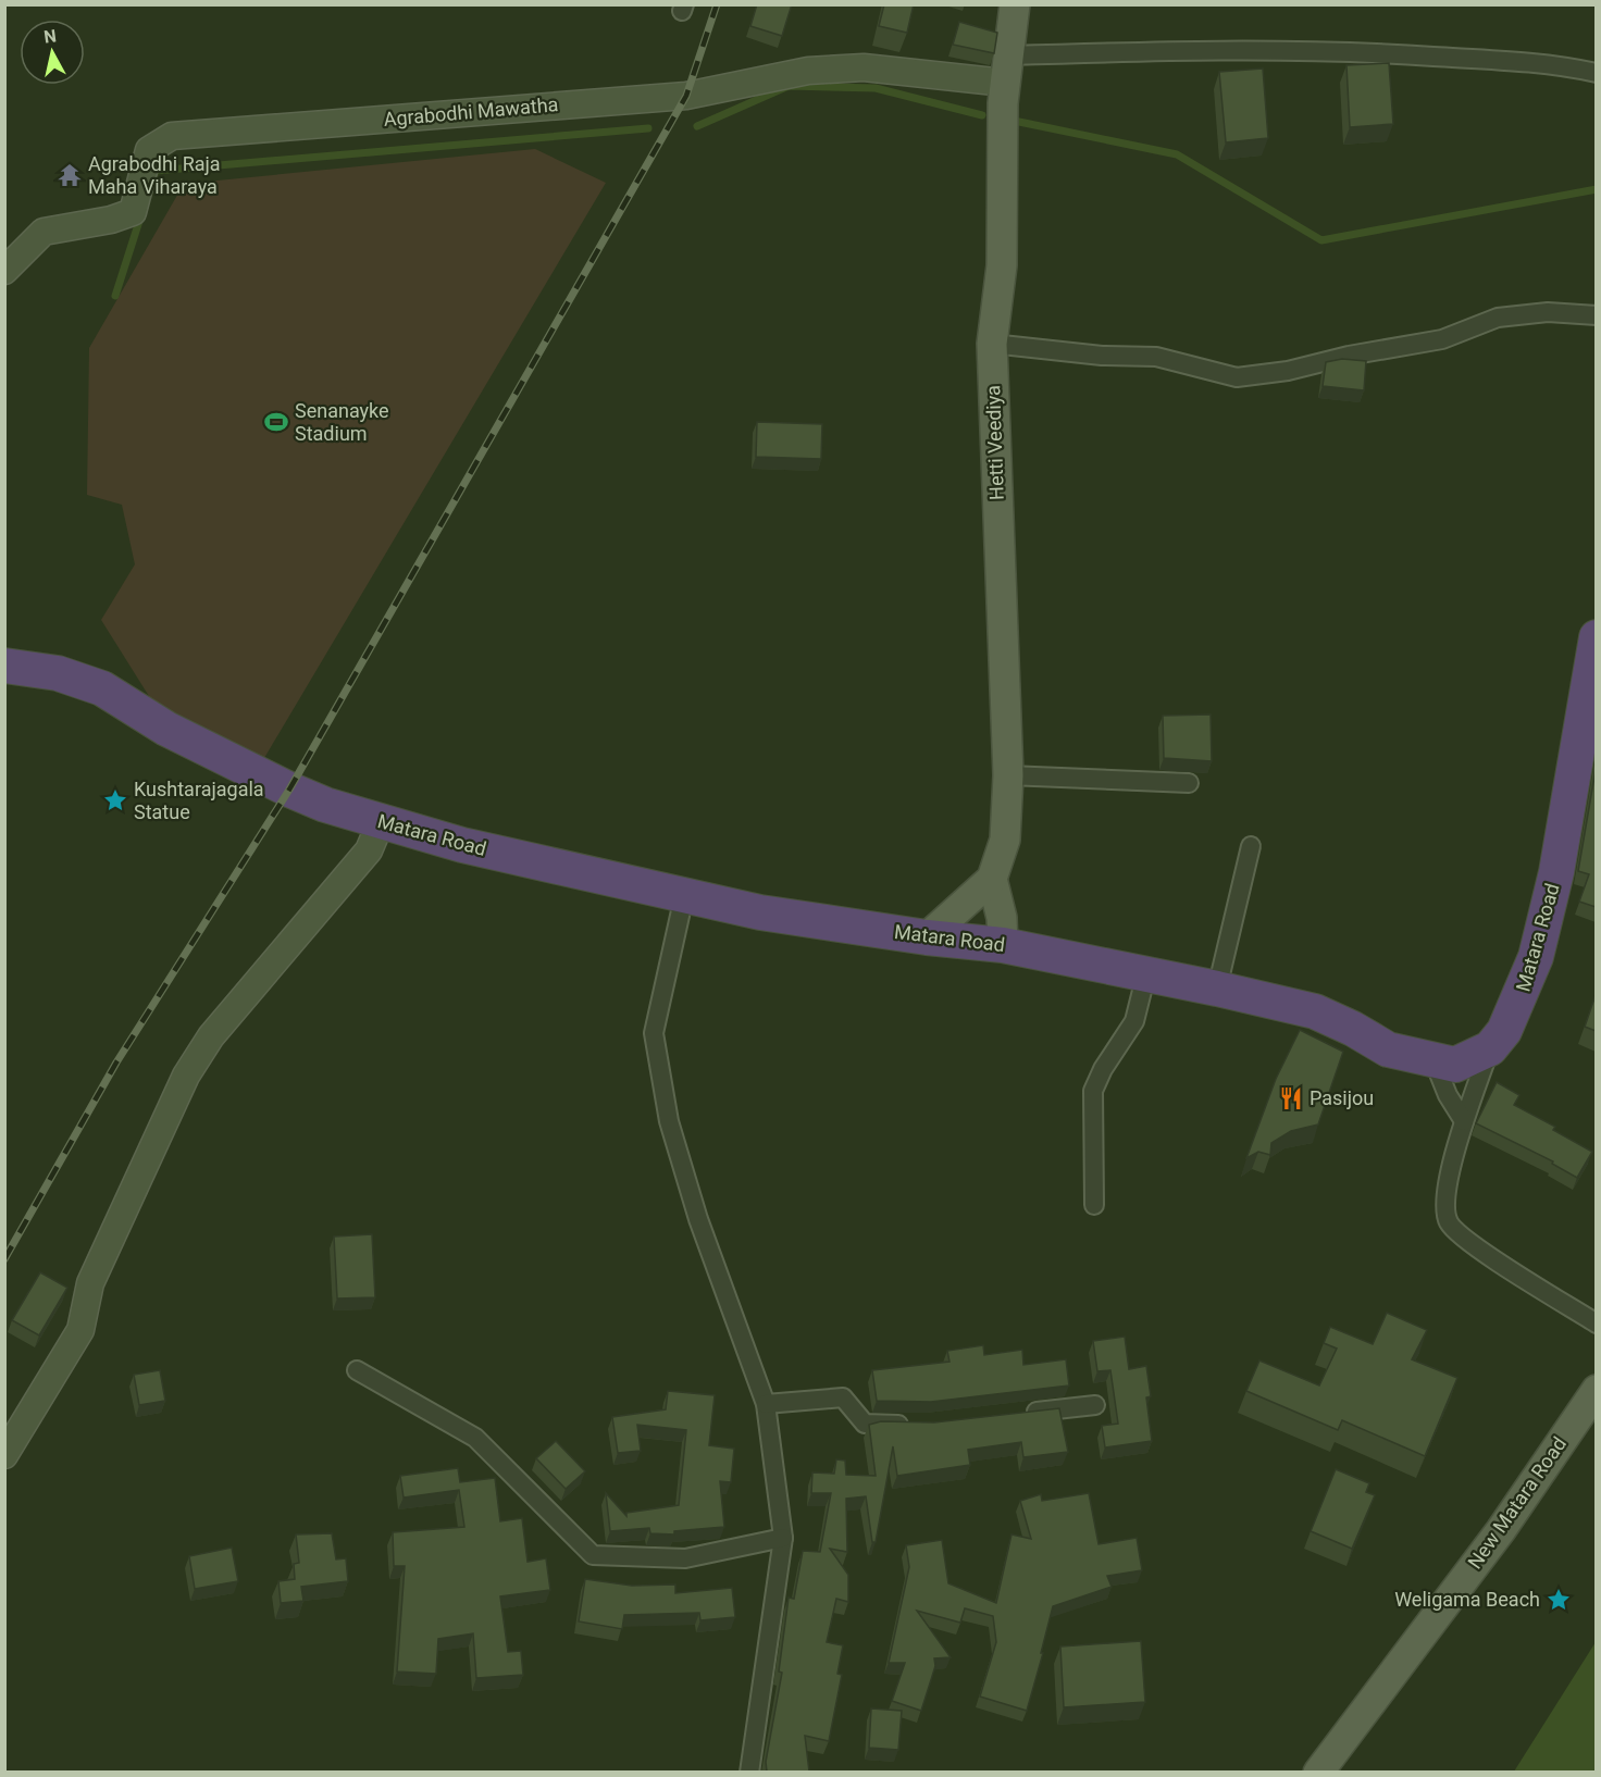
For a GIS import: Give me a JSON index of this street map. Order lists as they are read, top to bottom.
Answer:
{
  "streets": {
    "highway": ["Matara Road"],
    "main road": ["Hetti Veediya", "New Matara Road"],
    "street": ["Agrabodhi Mawatha"]
  },
  "crossings": [
    ["Agrabodhi Mawatha", "Hetti Veediya"],
    ["Hetti Veediya", "Matara Road"]
  ],
  "places": {
    "temple": ["Agrabodhi Raja Maha Viharaya"],
    "sports": ["Senanayke Stadium"],
    "place": ["Kushtarajagala Statue", "Weligama Beach"],
    "restaurant": ["Pasijou"]
  },
  "north": "top"
}
